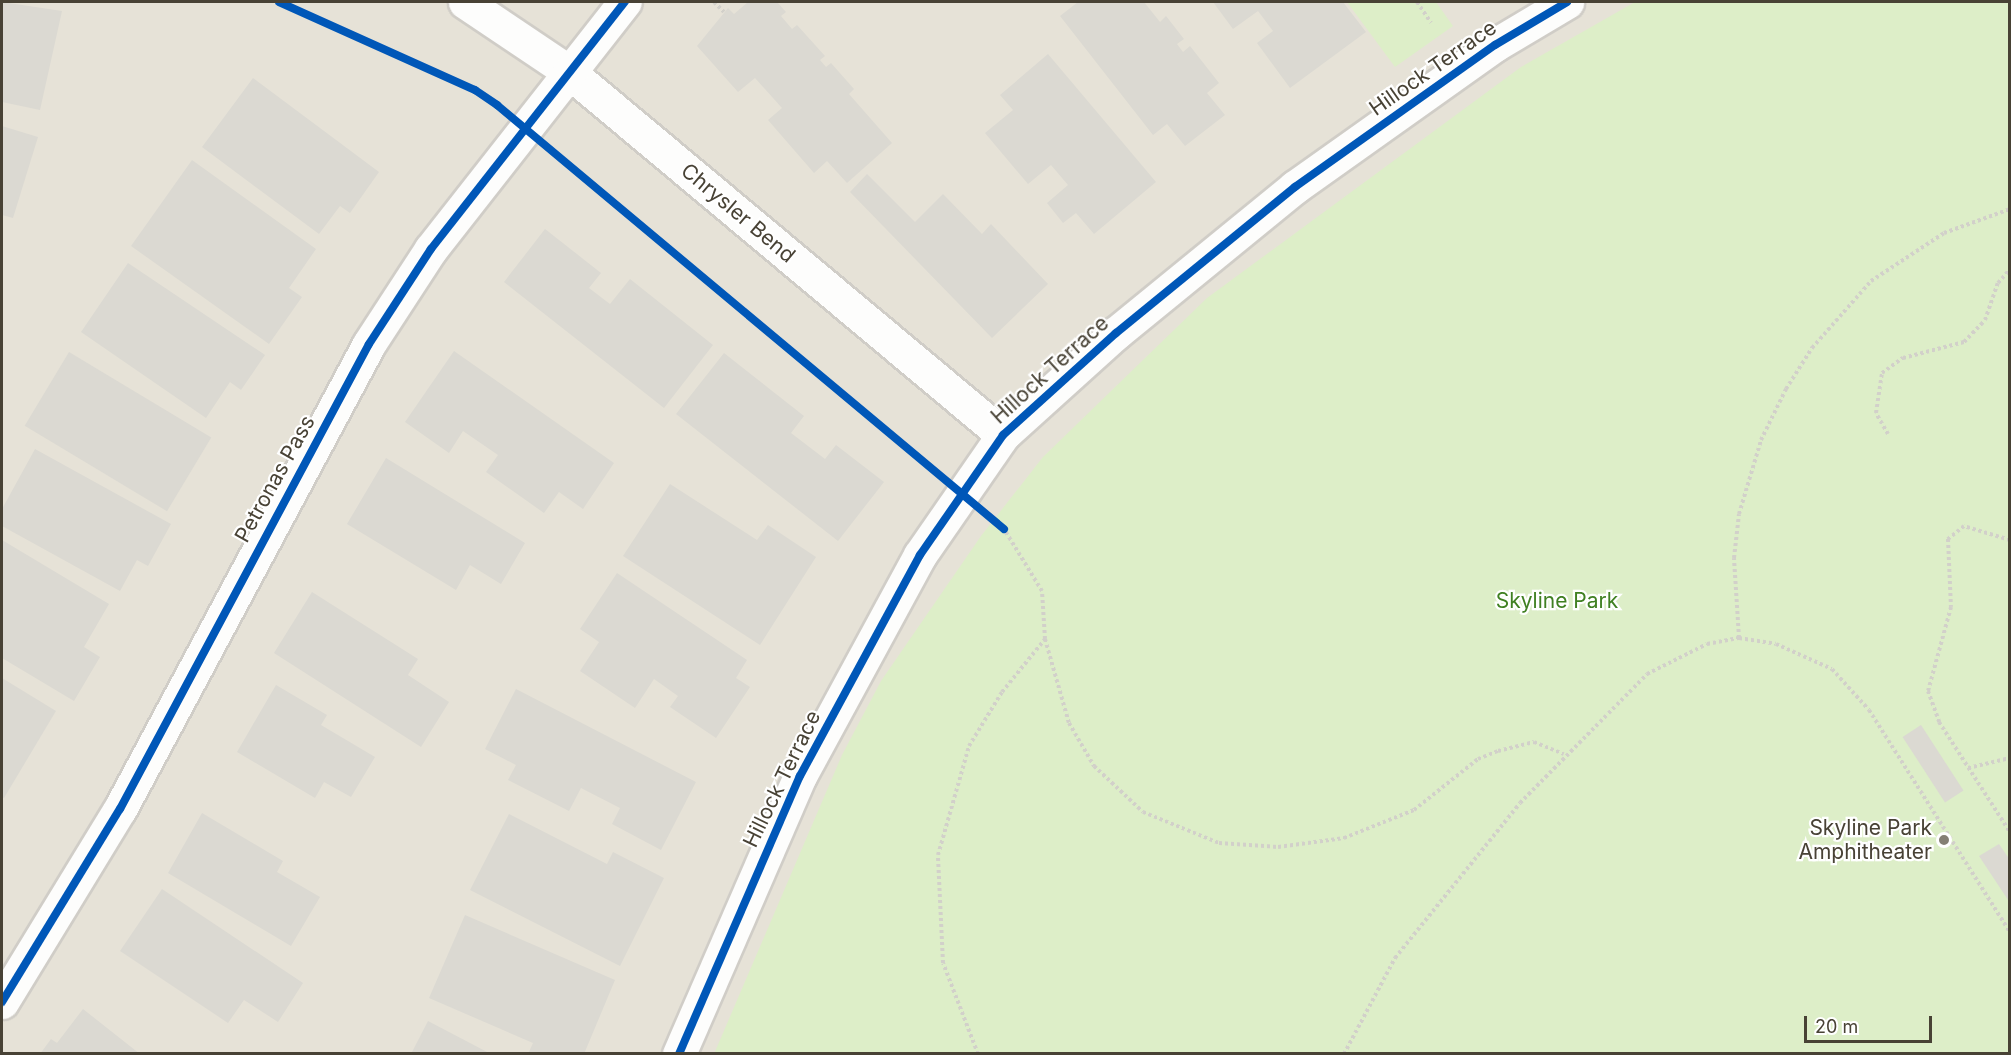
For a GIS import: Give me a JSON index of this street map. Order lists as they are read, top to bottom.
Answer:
{
  "streets": {
    "street": ["Hillock Terrace", "Chrysler Bend", "Petronas Pass"]
  },
  "crossings": [
    ["Hillock Terrace", "Chrysler Bend"],
    ["Chrysler Bend", "Petronas Pass"]
  ],
  "parks": ["Skyline Park"],
  "places": ["Skyline Park Amphitheater"],
  "scale_bar": "20 m"
}
